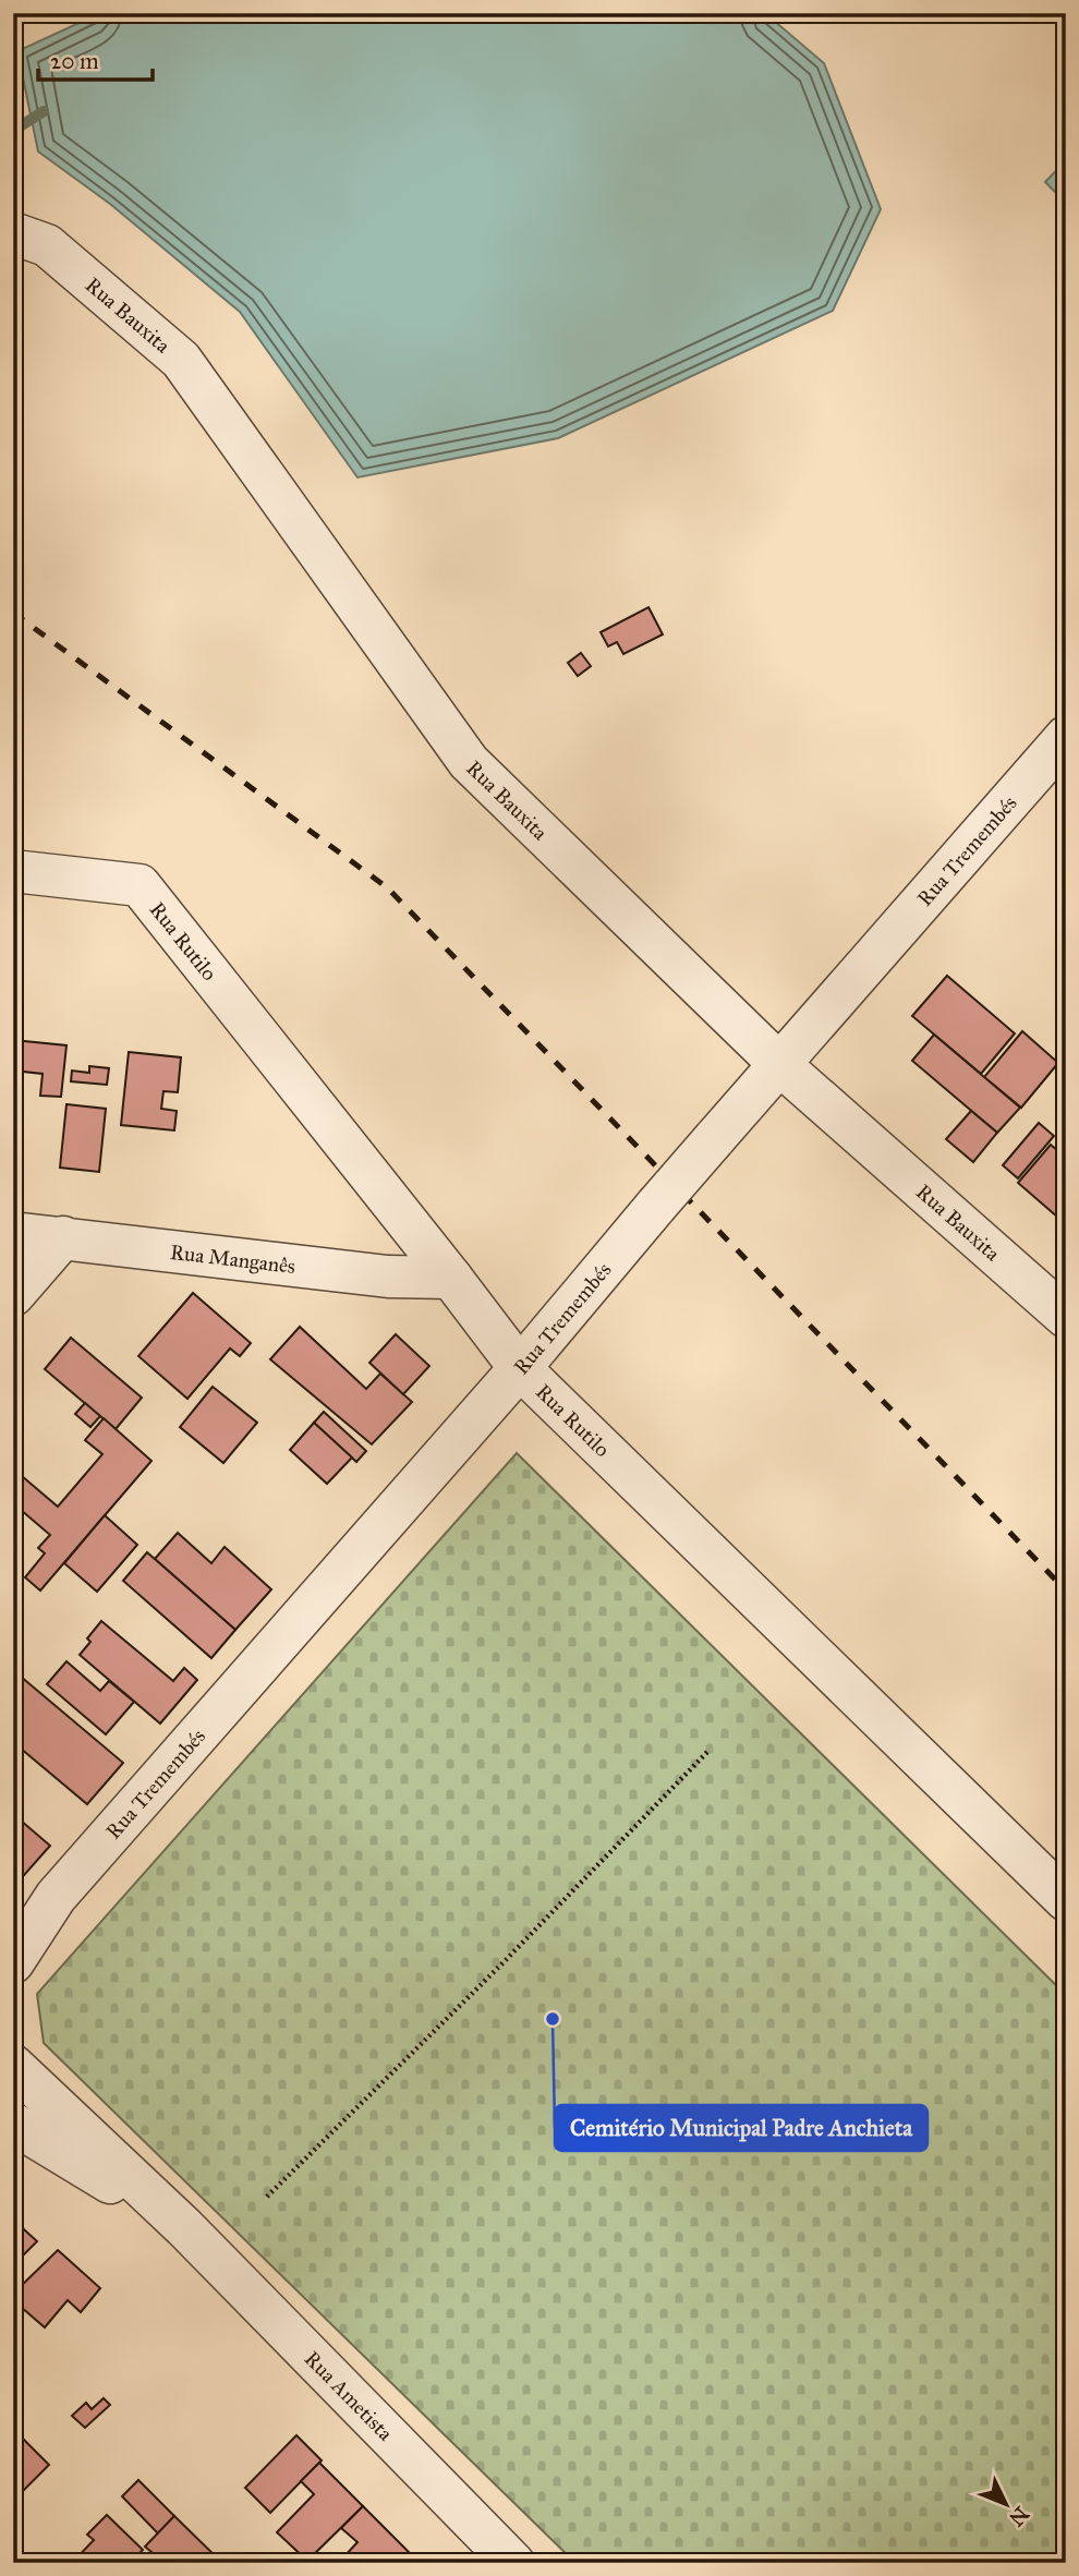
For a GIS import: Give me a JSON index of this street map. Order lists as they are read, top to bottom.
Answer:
{
  "streets": {
    "street": [
      "Rua Bauxita",
      "Rua Tremembés",
      "Rua Rutilo",
      "Rua Manganês",
      "Rua Ametista"
    ]
  },
  "crossings": [
    ["Rua Bauxita", "Rua Tremembés"],
    ["Rua Tremembés", "Rua Rutilo"],
    ["Rua Rutilo", "Rua Manganês"]
  ],
  "places": ["Cemitério Municipal Padre Anchieta"],
  "scale_bar": "20 m",
  "north": "bottom right"
}
